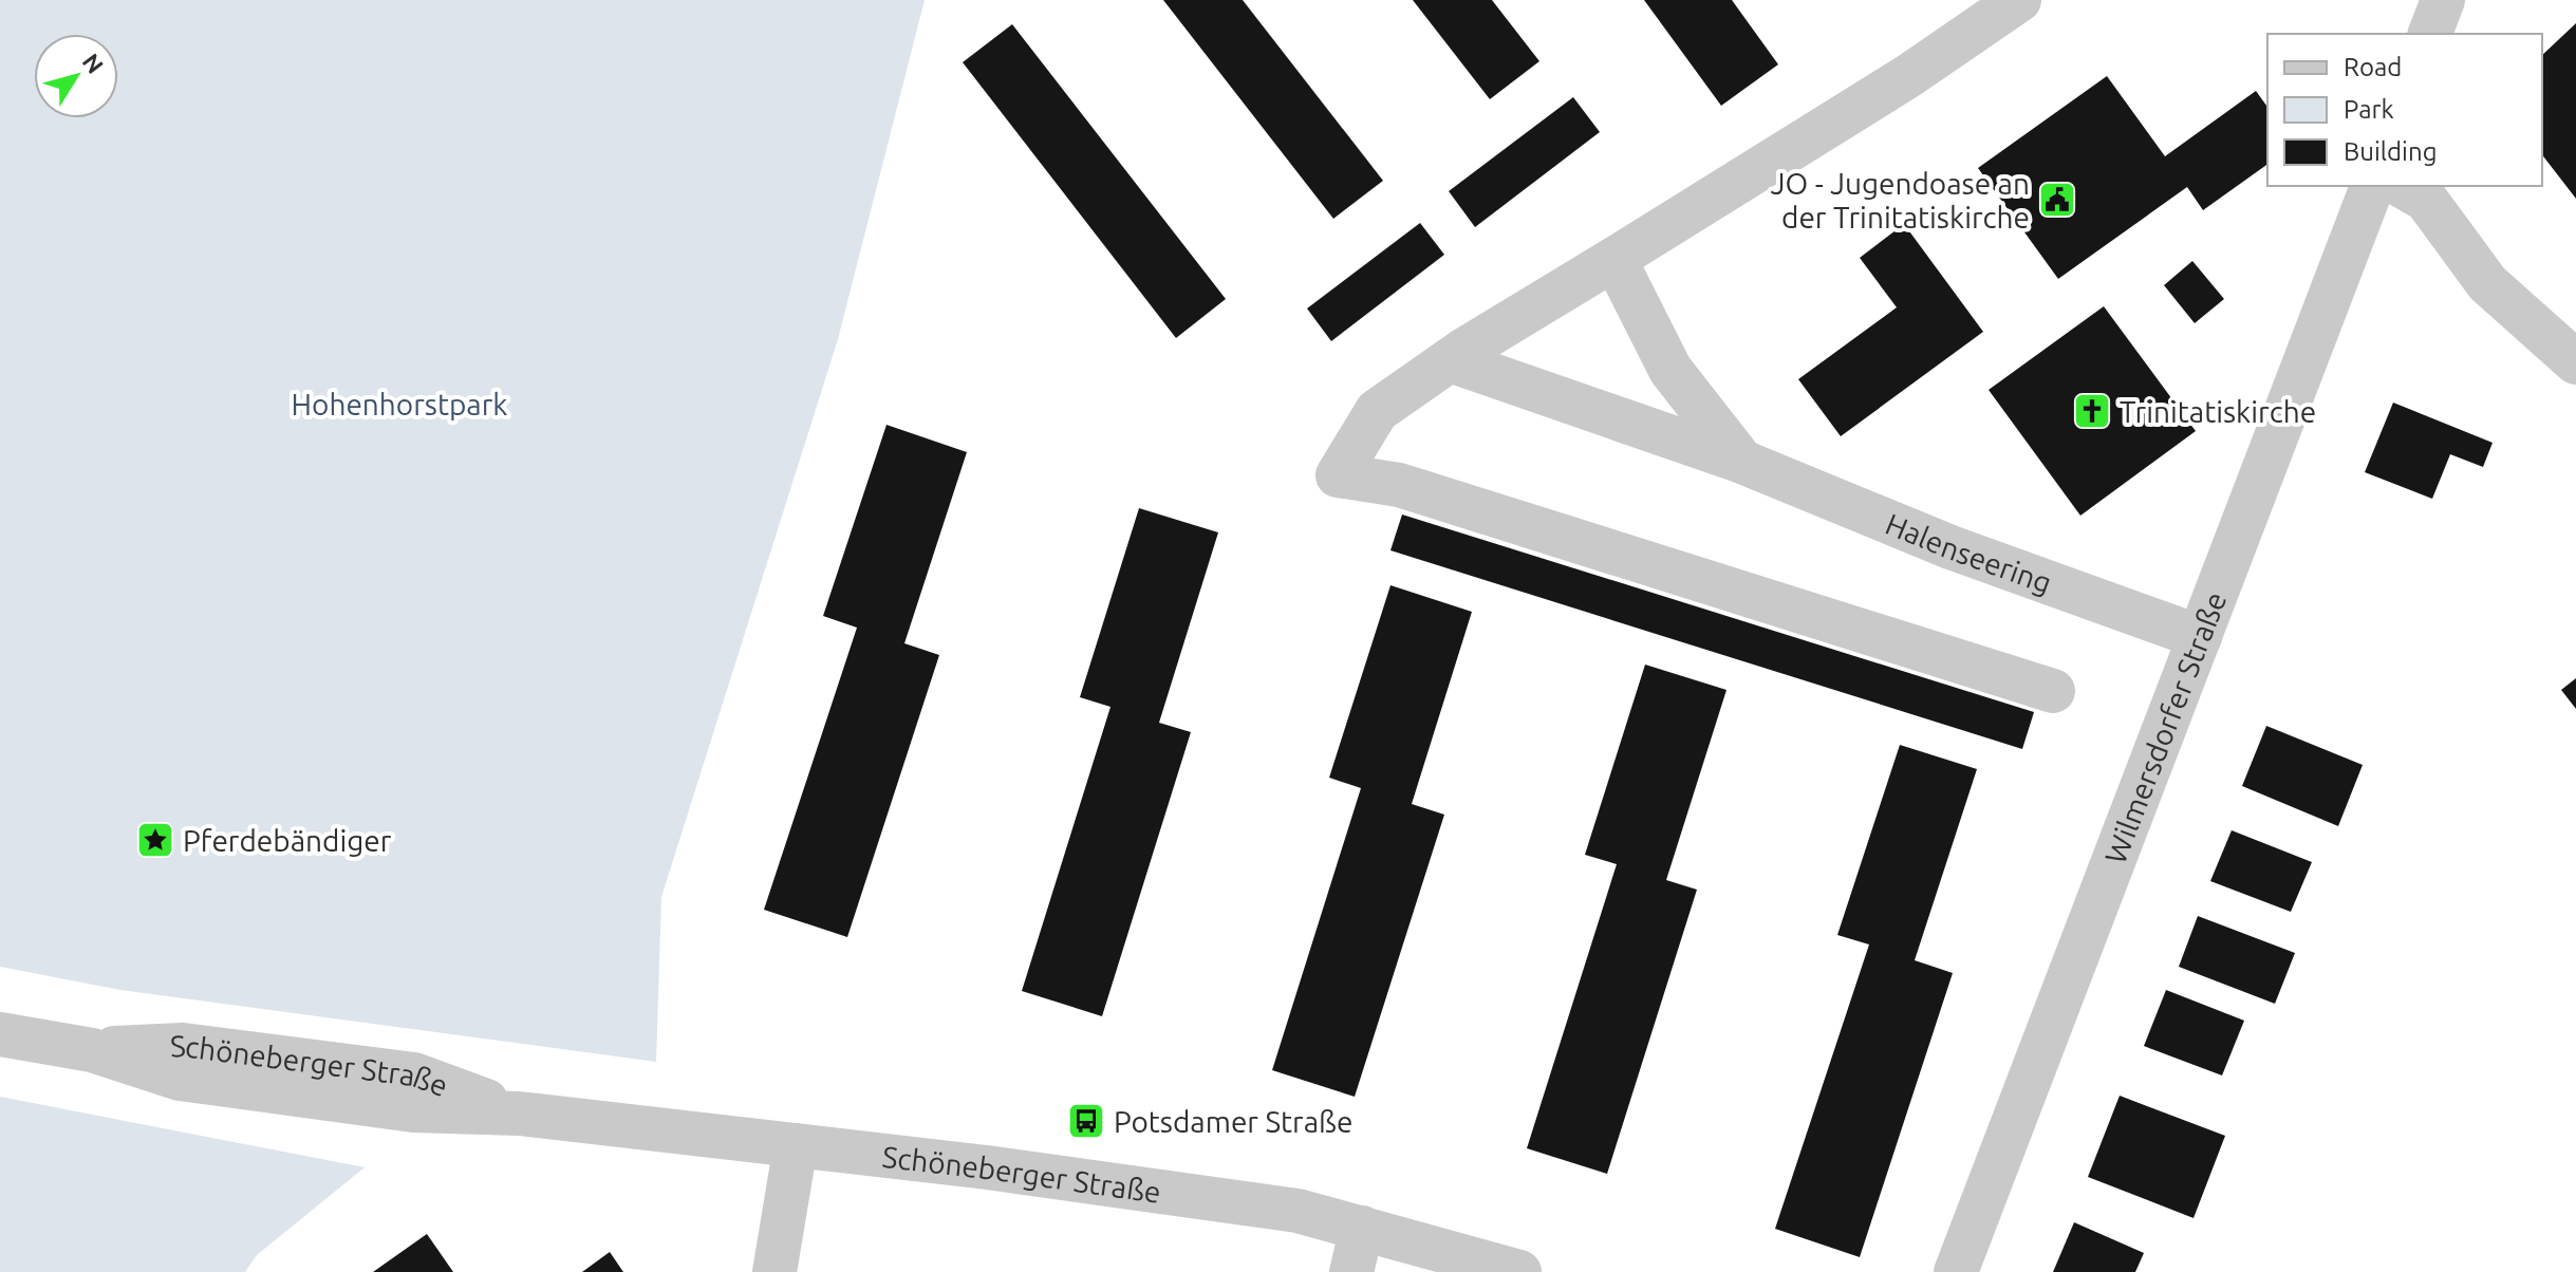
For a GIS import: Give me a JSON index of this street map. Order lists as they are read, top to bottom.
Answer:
{
  "streets": {
    "street": ["Halenseering", "Wilmersdorfer Straße", "Schöneberger Straße"]
  },
  "crossings": [
    ["Halenseering", "Wilmersdorfer Straße"]
  ],
  "parks": ["Hohenhorstpark"],
  "places": {
    "public building": ["JO - Jugendoase an der Trinitatiskirche"],
    "church": ["Trinitatiskirche"],
    "place": ["Pferdebändiger"],
    "bus stop": ["Potsdamer Straße"]
  },
  "legend": ["Road", "Park", "Building"],
  "north": "top right"
}
